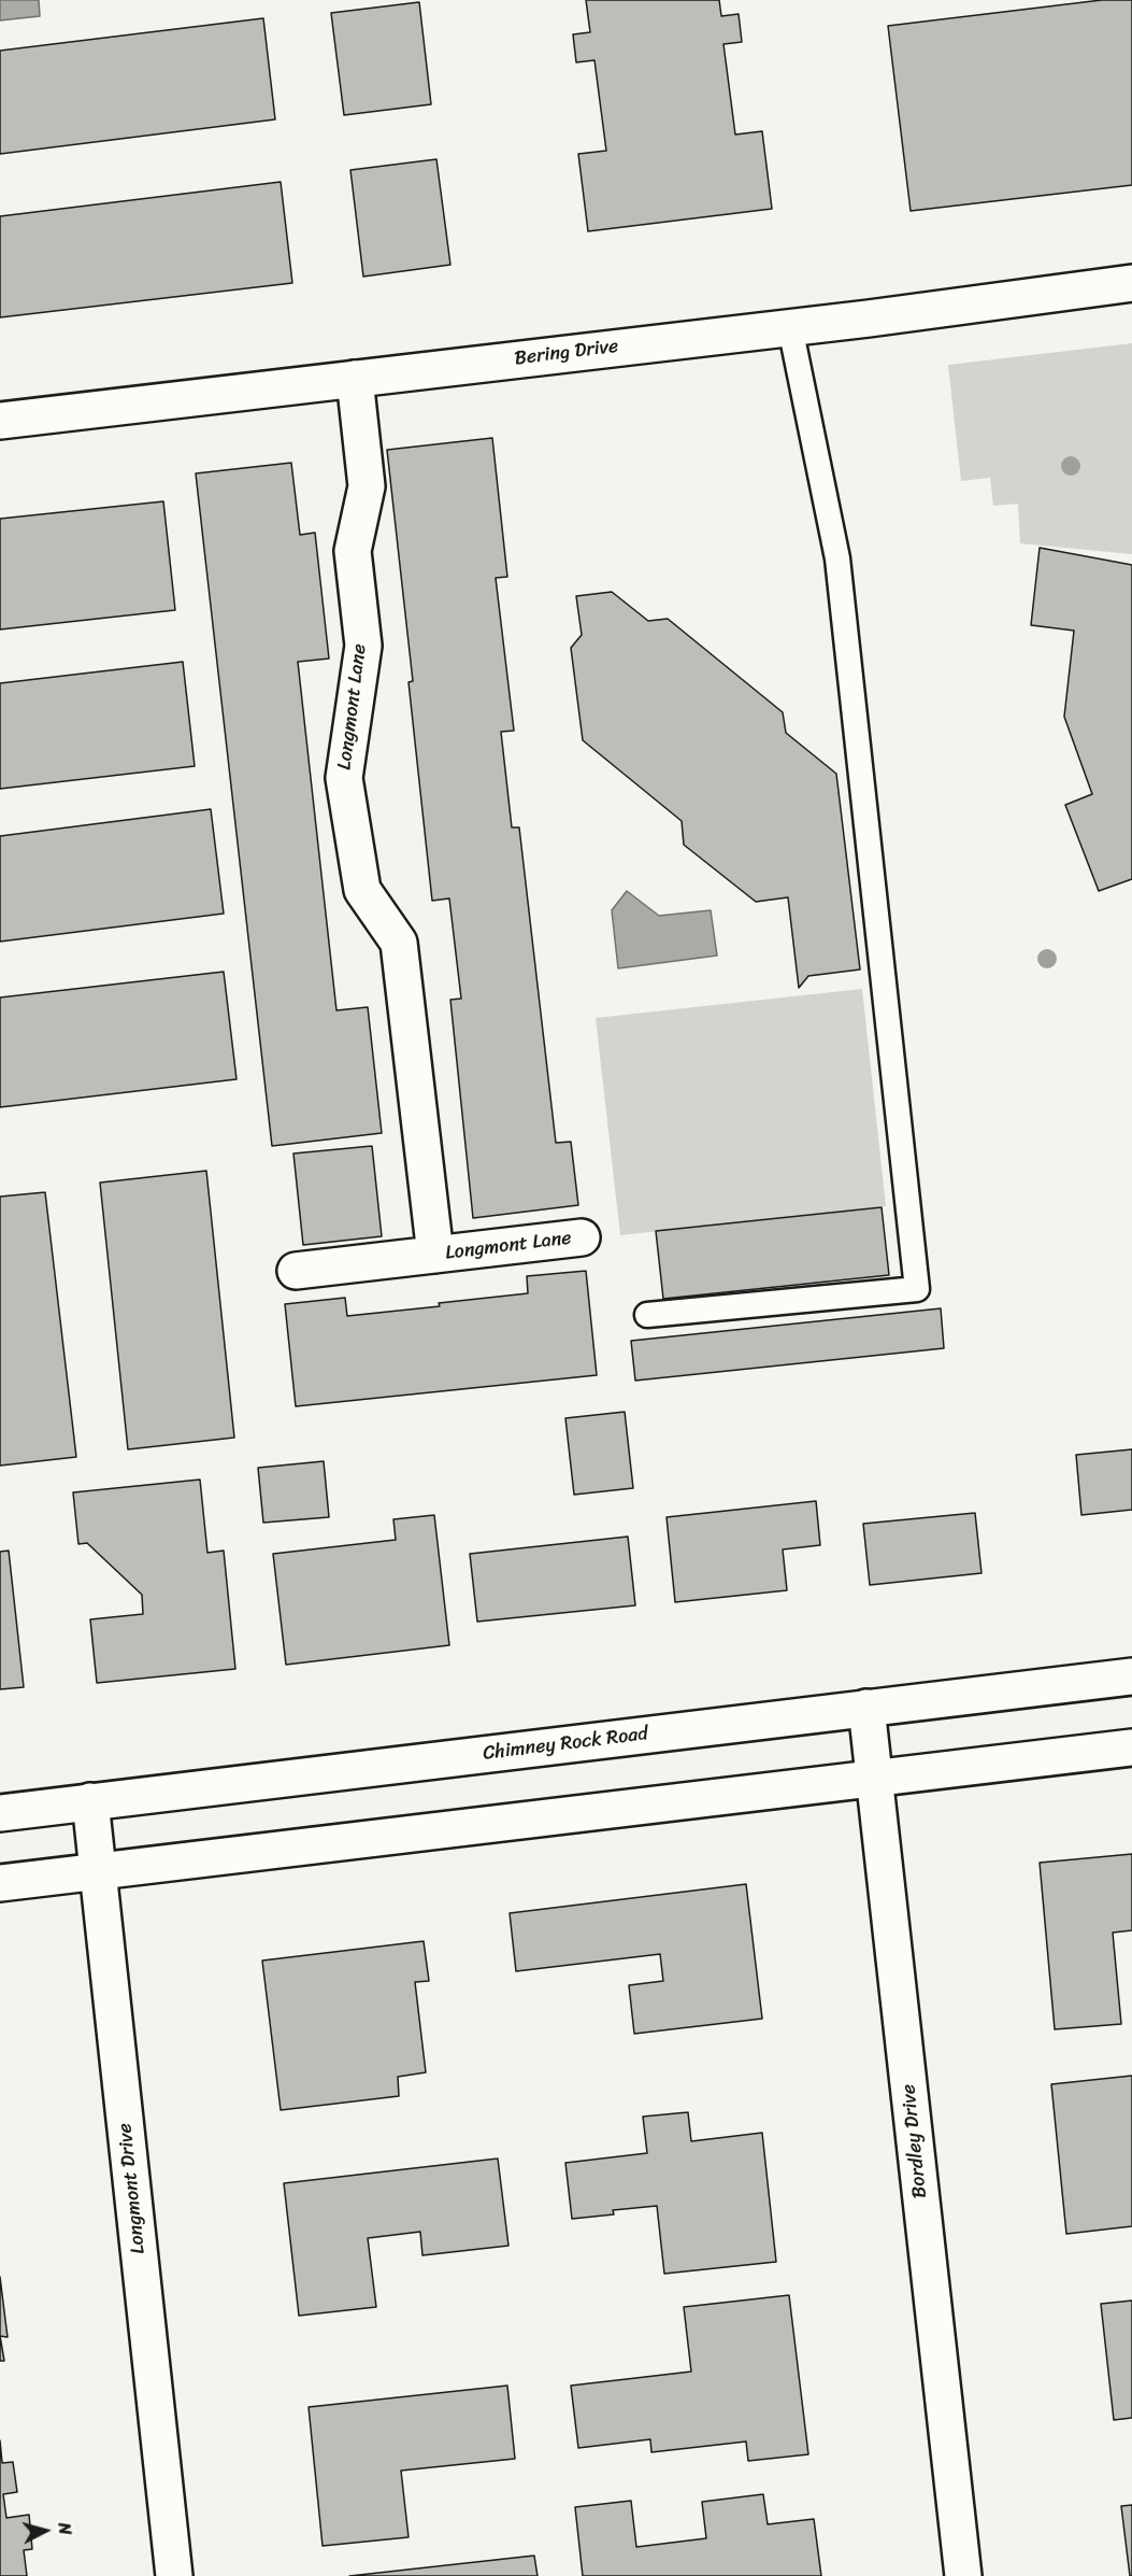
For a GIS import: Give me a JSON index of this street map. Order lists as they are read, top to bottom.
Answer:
{
  "streets": {
    "street": [
      "Bering Drive",
      "Longmont Lane",
      "Chimney Rock Road",
      "Bordley Drive",
      "Longmont Drive"
    ]
  },
  "crossings": [
    ["Bering Drive", "Longmont Lane"],
    ["Chimney Rock Road", "Bordley Drive"],
    ["Chimney Rock Road", "Longmont Drive"]
  ],
  "north": "right"
}
